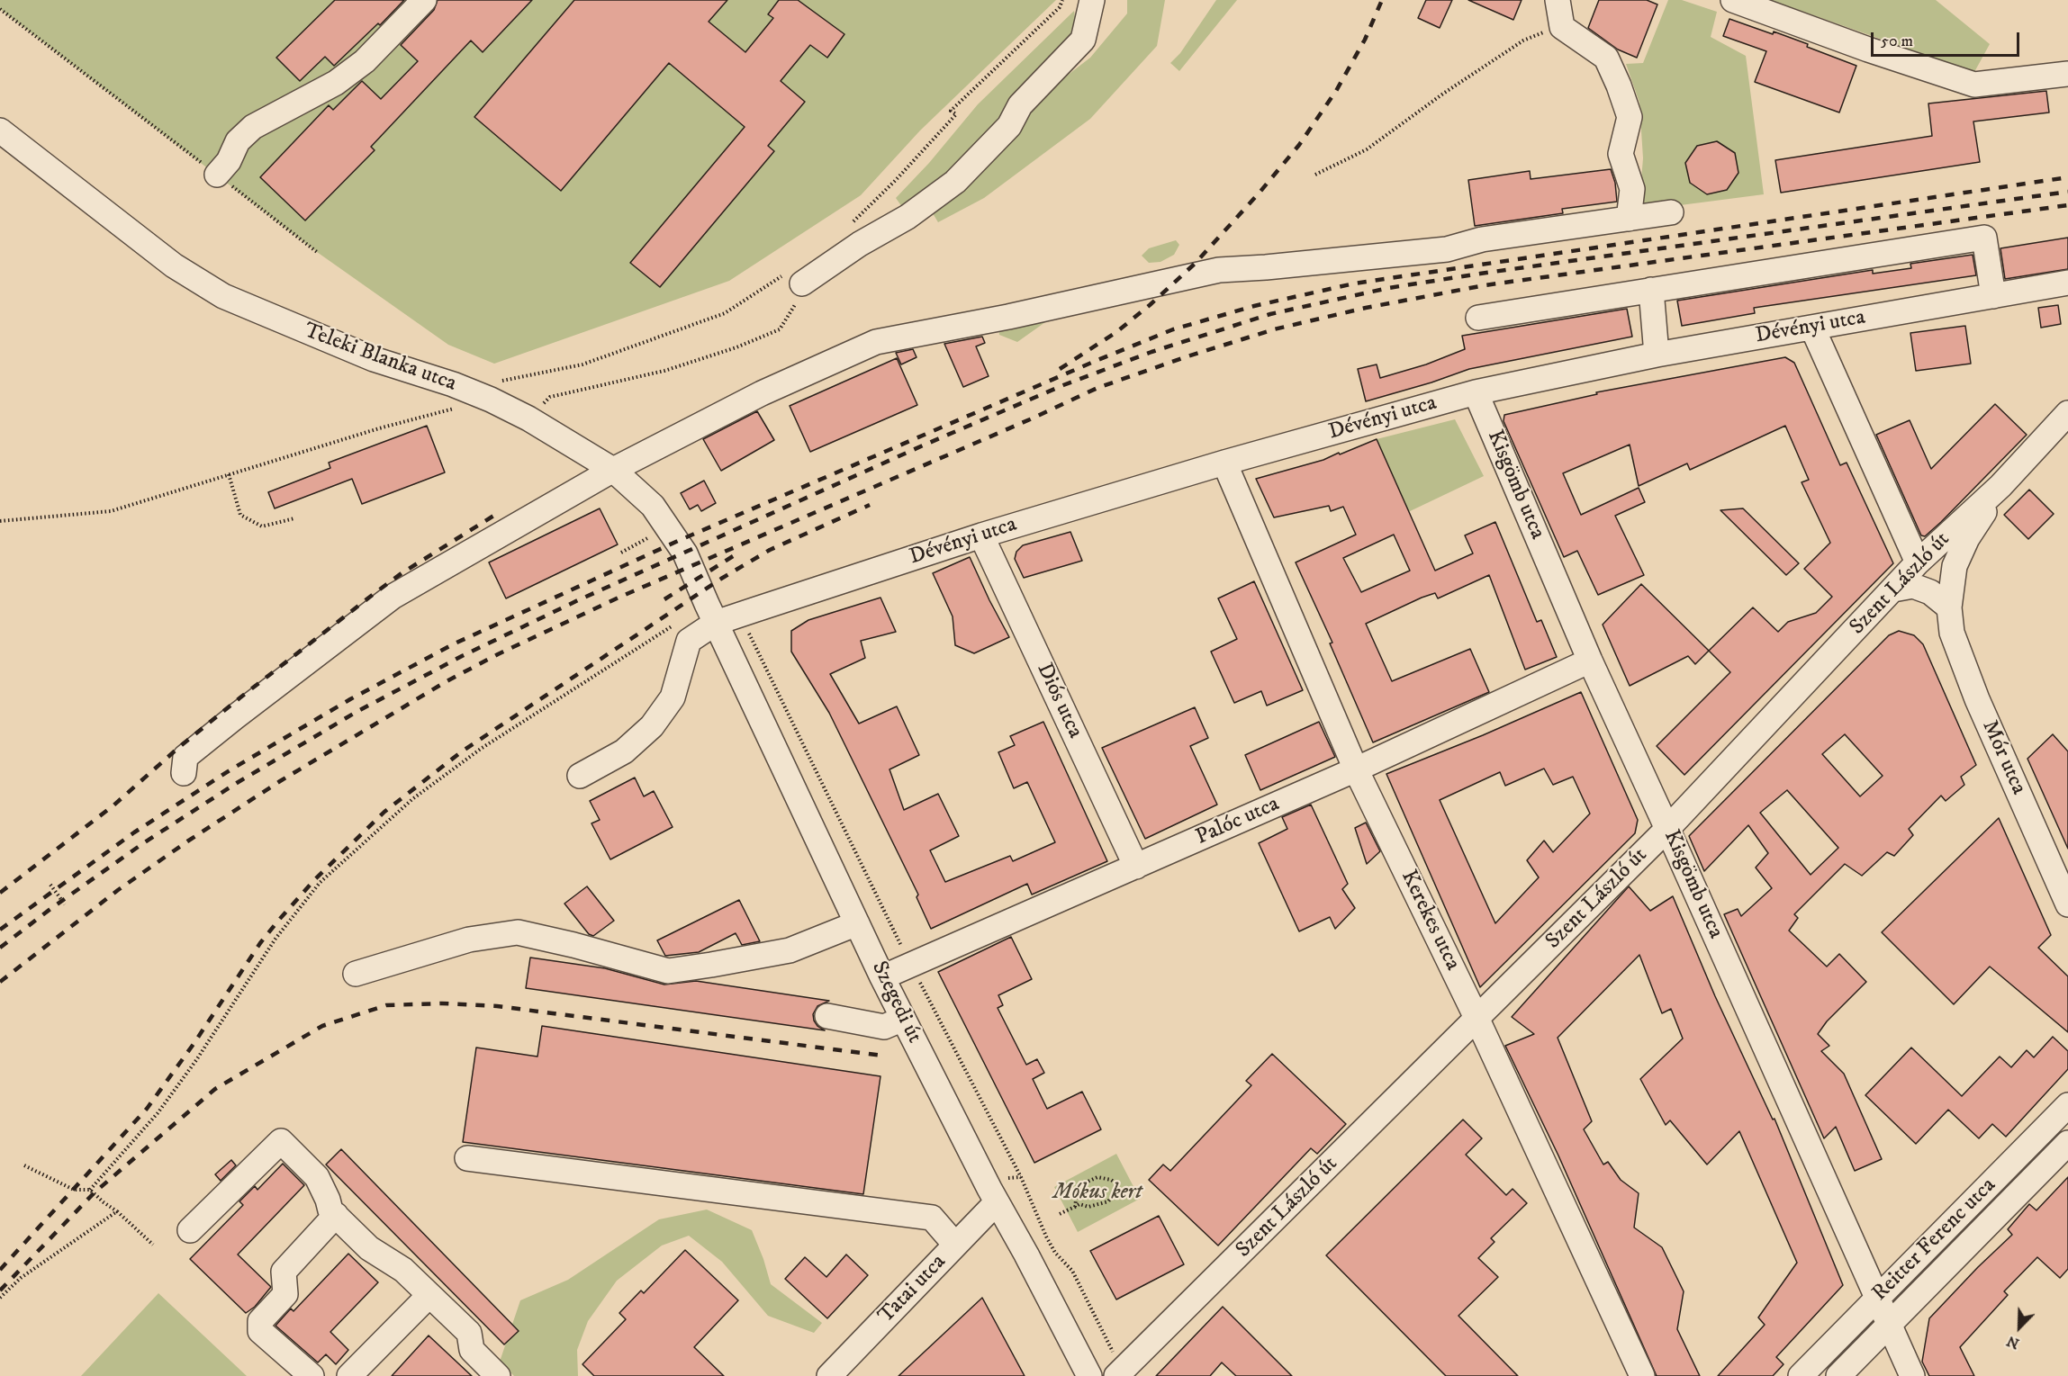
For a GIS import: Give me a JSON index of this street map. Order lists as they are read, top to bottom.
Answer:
{
  "streets": {
    "street": [
      "Dévényi utca",
      "Teleki Blanka utca",
      "Kisgömb utca",
      "Szent László út",
      "Diós utca",
      "Mór utca",
      "Palóc utca",
      "Kerekes utca",
      "Szegedi út",
      "Reitter Ferenc utca",
      "Tatai utca"
    ]
  },
  "crossings": [
    ["Dévényi utca", "Teleki Blanka utca"],
    ["Dévényi utca", "Kisgömb utca"],
    ["Dévényi utca", "Diós utca"],
    ["Dévényi utca", "Kerekes utca"],
    ["Dévényi utca", "Szegedi út"],
    ["Teleki Blanka utca", "Szegedi út"],
    ["Kisgömb utca", "Szent László út"],
    ["Kisgömb utca", "Palóc utca"],
    ["Kisgömb utca", "Reitter Ferenc utca"],
    ["Szent László út", "Mór utca"],
    ["Szent László út", "Kerekes utca"],
    ["Diós utca", "Palóc utca"],
    ["Palóc utca", "Kerekes utca"],
    ["Palóc utca", "Szegedi út"],
    ["Szegedi út", "Tatai utca"]
  ],
  "parks": ["Mókus kert"],
  "scale_bar": "50 m",
  "north": "bottom left"
}
